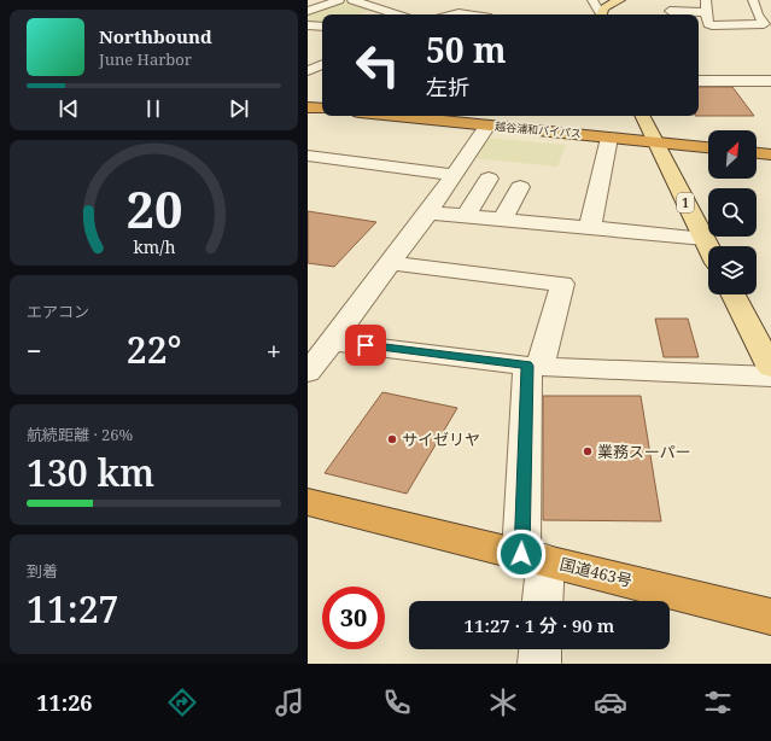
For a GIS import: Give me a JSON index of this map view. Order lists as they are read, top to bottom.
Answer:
{
  "streets": {
    "highway": ["越谷浦和バイパス", "国道463号"],
    "main road": ["1"]
  },
  "crossings": [
    ["越谷浦和バイパス", "1"]
  ],
  "places": ["サイゼリヤ", "業務スーパー"],
  "north": "top right",
  "page": {
    "turn": ["50 m", "左折"],
    "song": ["Northbound", "June Harbor"],
    "tile": [
      "エアコン",
      ["航続距離 · 26%", "130 km"],
      ["到着", "11:27"]
    ],
    "heat": ["−", "22°", "+"],
    "limit": "30",
    "trip": "11:27 · 1 分 · 90 m",
    "tabs": "11:26",
    "gauge": ["20", "km/h"]
  }
}
